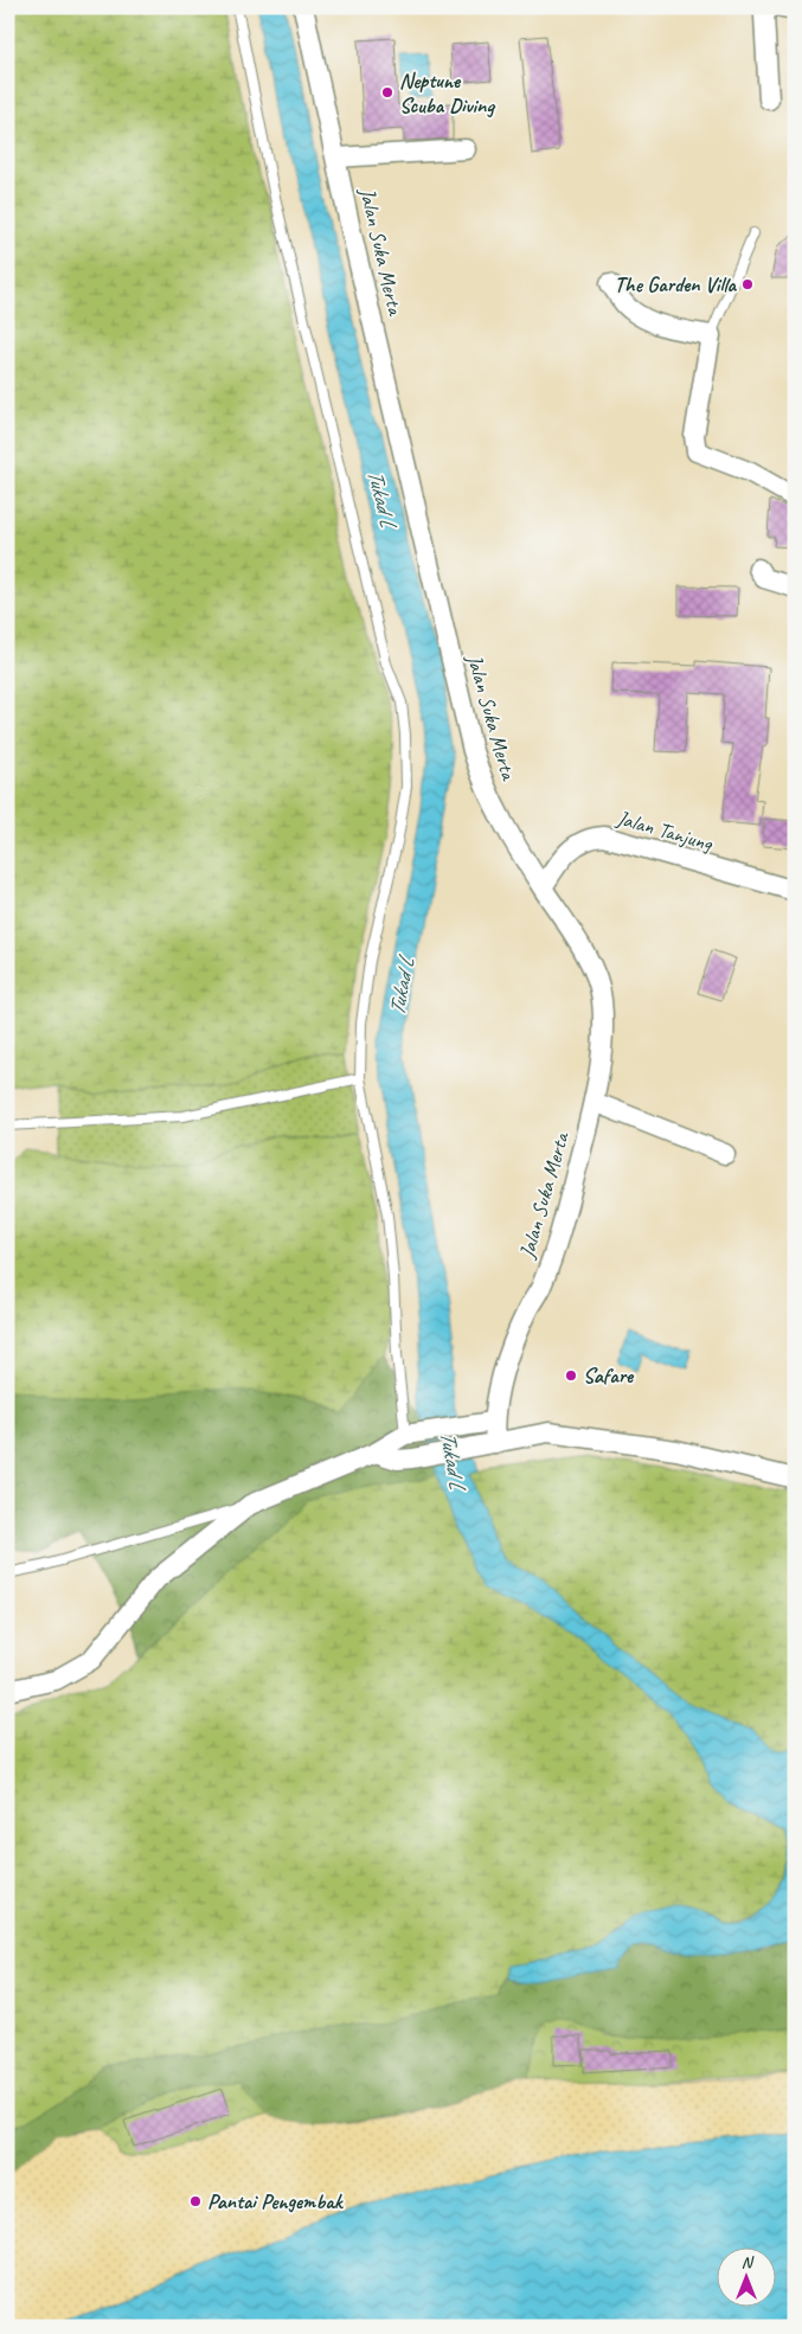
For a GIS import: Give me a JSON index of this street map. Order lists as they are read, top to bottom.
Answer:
{
  "streets": {
    "street": ["Jalan Suka Merta", "Jalan Tanjung"]
  },
  "crossings": [
    ["Jalan Suka Merta", "Jalan Tanjung"]
  ],
  "water": ["Tukad L"],
  "places": [
    "Neptune Scuba Diving",
    "The Garden Villa",
    "Safare",
    "Pantai Pengembak"
  ],
  "north": "top"
}
